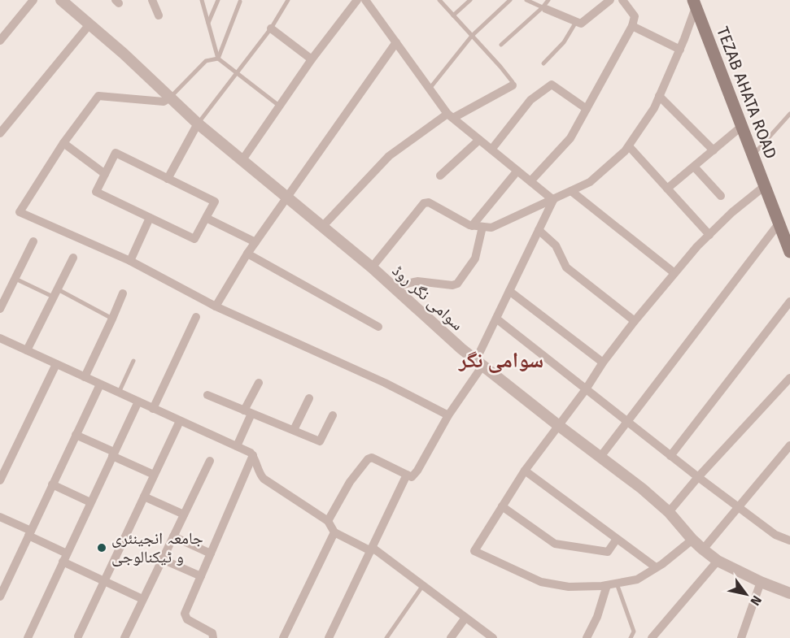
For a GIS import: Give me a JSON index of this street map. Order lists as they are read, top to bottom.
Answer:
{
  "streets": {
    "main road": ["TEZAB AHATA ROAD"],
    "street": ["سوامی نگر روڈ"]
  },
  "districts": ["سوامی نگر"],
  "places": ["جامعہ انجینئری و ٹیکنالوجی"],
  "north": "bottom right"
}
